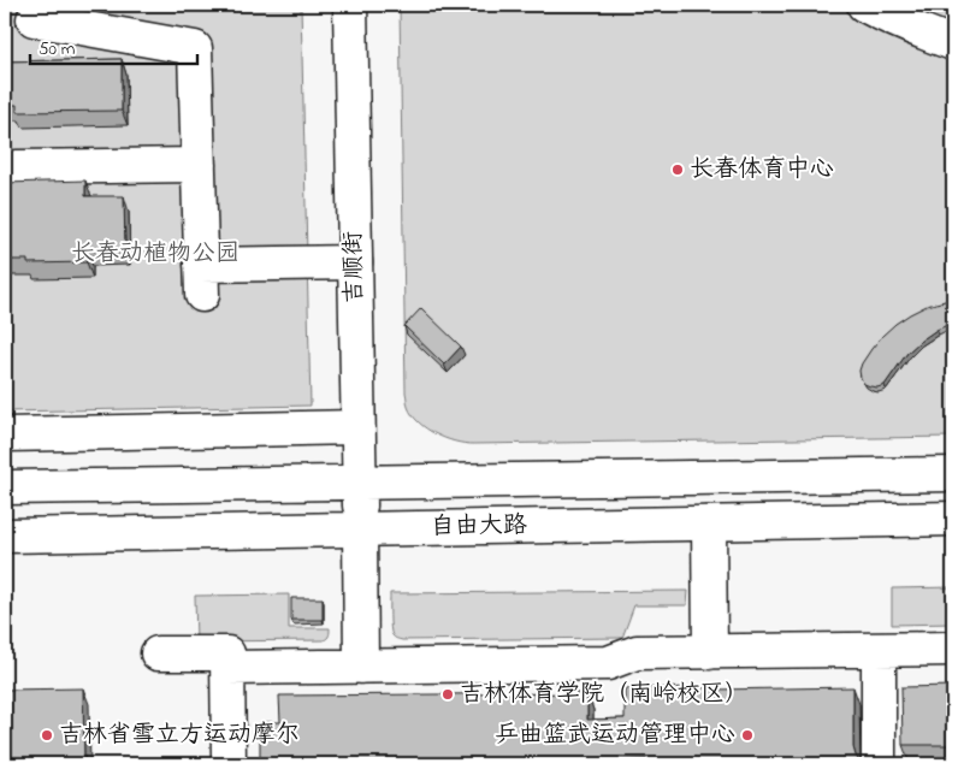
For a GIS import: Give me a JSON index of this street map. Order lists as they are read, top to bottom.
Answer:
{
  "streets": {
    "main road": ["吉顺街", "自由大路"]
  },
  "crossings": [
    ["吉顺街", "自由大路"]
  ],
  "parks": ["长春动植物公园"],
  "places": [
    "长春体育中心",
    "吉林体育学院（南岭校区）",
    "吉林省雪立方运动摩尔",
    "乒曲篮武运动管理中心"
  ],
  "scale_bar": "50 m"
}
